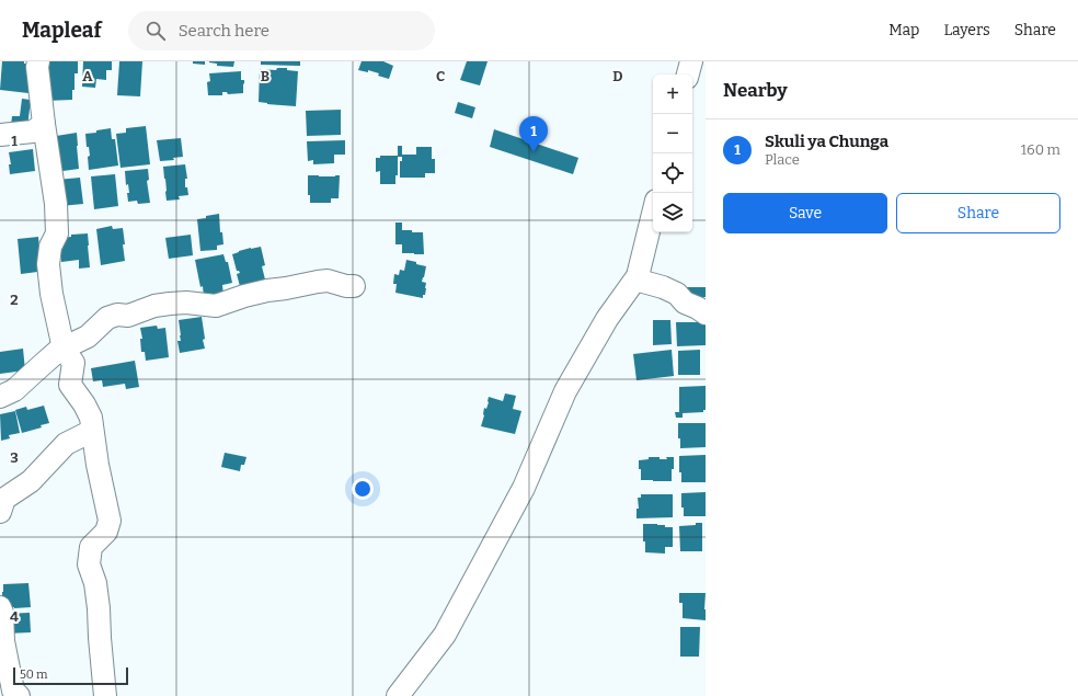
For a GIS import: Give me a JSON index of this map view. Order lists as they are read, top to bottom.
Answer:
{
  "scale_bar": "50 m",
  "page": {
    "header": "Mapleaf",
    "search": "Search here",
    "nav": ["Map", "Layers", "Share"],
    "heading": "Nearby",
    "map_buttons": ["+", "−"],
    "pins": "1",
    "list": [
      {
        "mark": "1",
        "name": "Skuli ya Chunga",
        "note": "Place",
        "value": "160 m"
      }
    ],
    "buttons": ["Save", "Share"],
    "scale": "50 m"
  },
  "grid": {
    "columns": [
      "A",
      "B",
      "C",
      "D"
    ],
    "rows": [
      "1",
      "2",
      "3",
      "4"
    ]
  }
}
